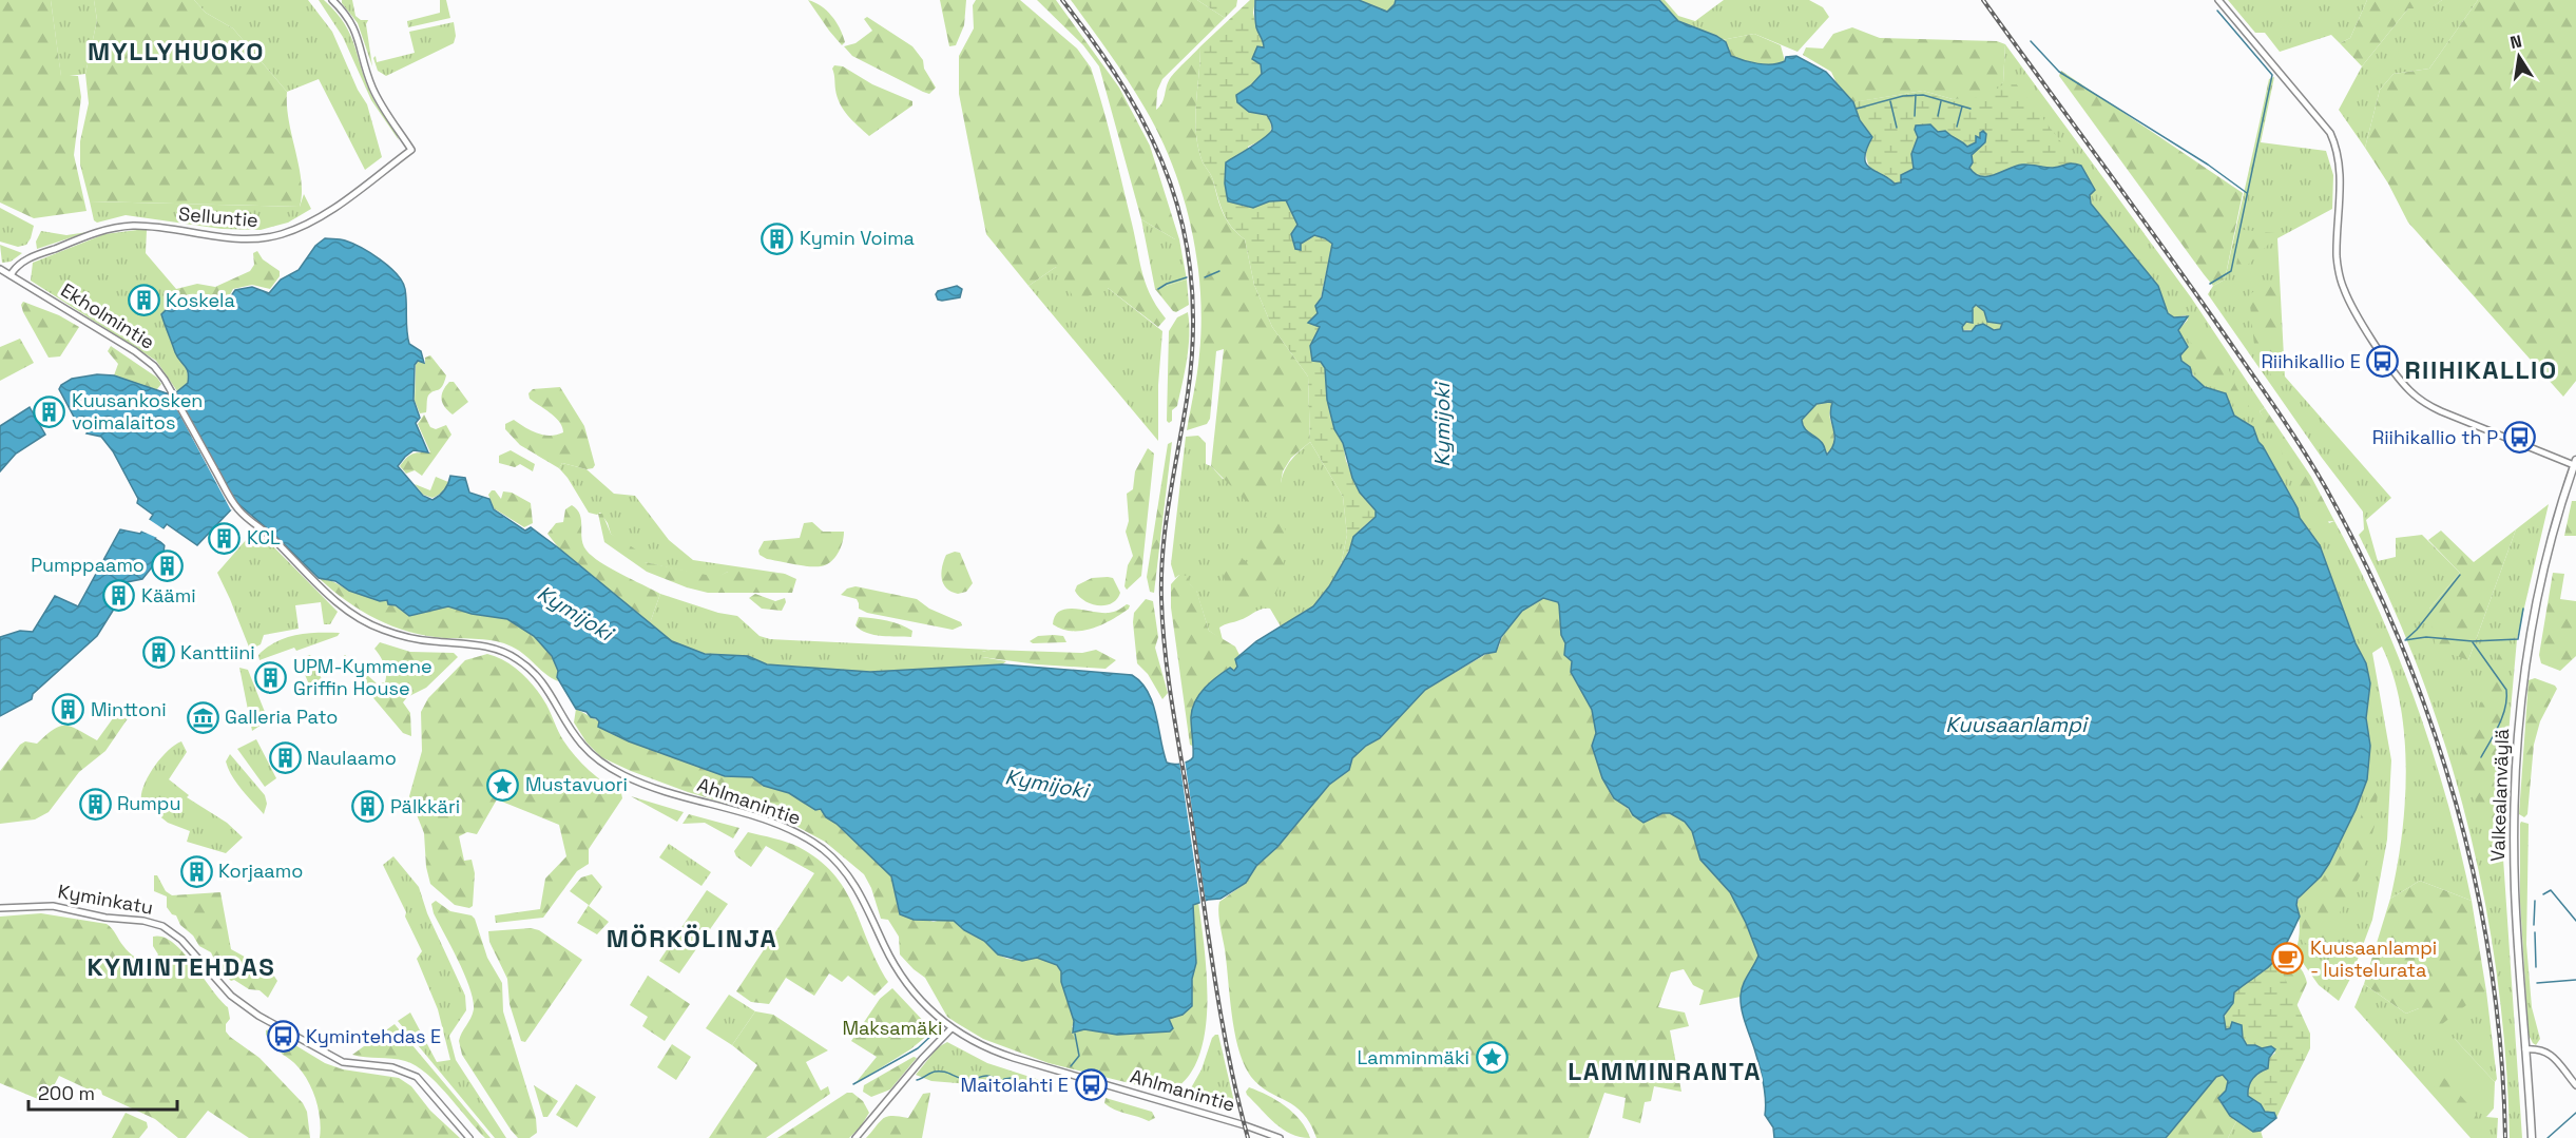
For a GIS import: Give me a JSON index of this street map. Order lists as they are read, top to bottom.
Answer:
{
  "streets": {
    "main road": ["Valkealanväylä"],
    "street": [
      "Selluntie",
      "Ekholmintie",
      "Ahlmanintie",
      "Kyminkatu"
    ]
  },
  "crossings": [
    ["Selluntie", "Ekholmintie"],
    ["Ekholmintie", "Ahlmanintie"]
  ],
  "districts": [
    "MYLLYHUOKO",
    "RIIHIKALLIO",
    "MÖRKÖLINJA",
    "KYMINTEHDAS",
    "LAMMINRANTA"
  ],
  "water": ["Kymijoki", "Kuusaanlampi"],
  "parks": ["Maksamäki"],
  "places": {
    "building": [
      "Kymin Voima",
      "Koskela",
      "Kuusankosken voimalaitos",
      "KCL",
      "Pumppaamo",
      "Käämi",
      "Kanttiini",
      "UPM-Kymmene Griffin House",
      "Minttoni",
      "Naulaamo",
      "Rumpu",
      "Pälkkäri",
      "Korjaamo"
    ],
    "bus stop": [
      "Riihikallio E",
      "Riihikallio th P",
      "Kymintehdas E",
      "Maitolahti E"
    ],
    "museum": ["Galleria Pato"],
    "place": ["Mustavuori", "Lamminmäki"],
    "cafe": ["Kuusaanlampi - luistelurata"]
  },
  "scale_bar": "200 m",
  "north": "top"
}
